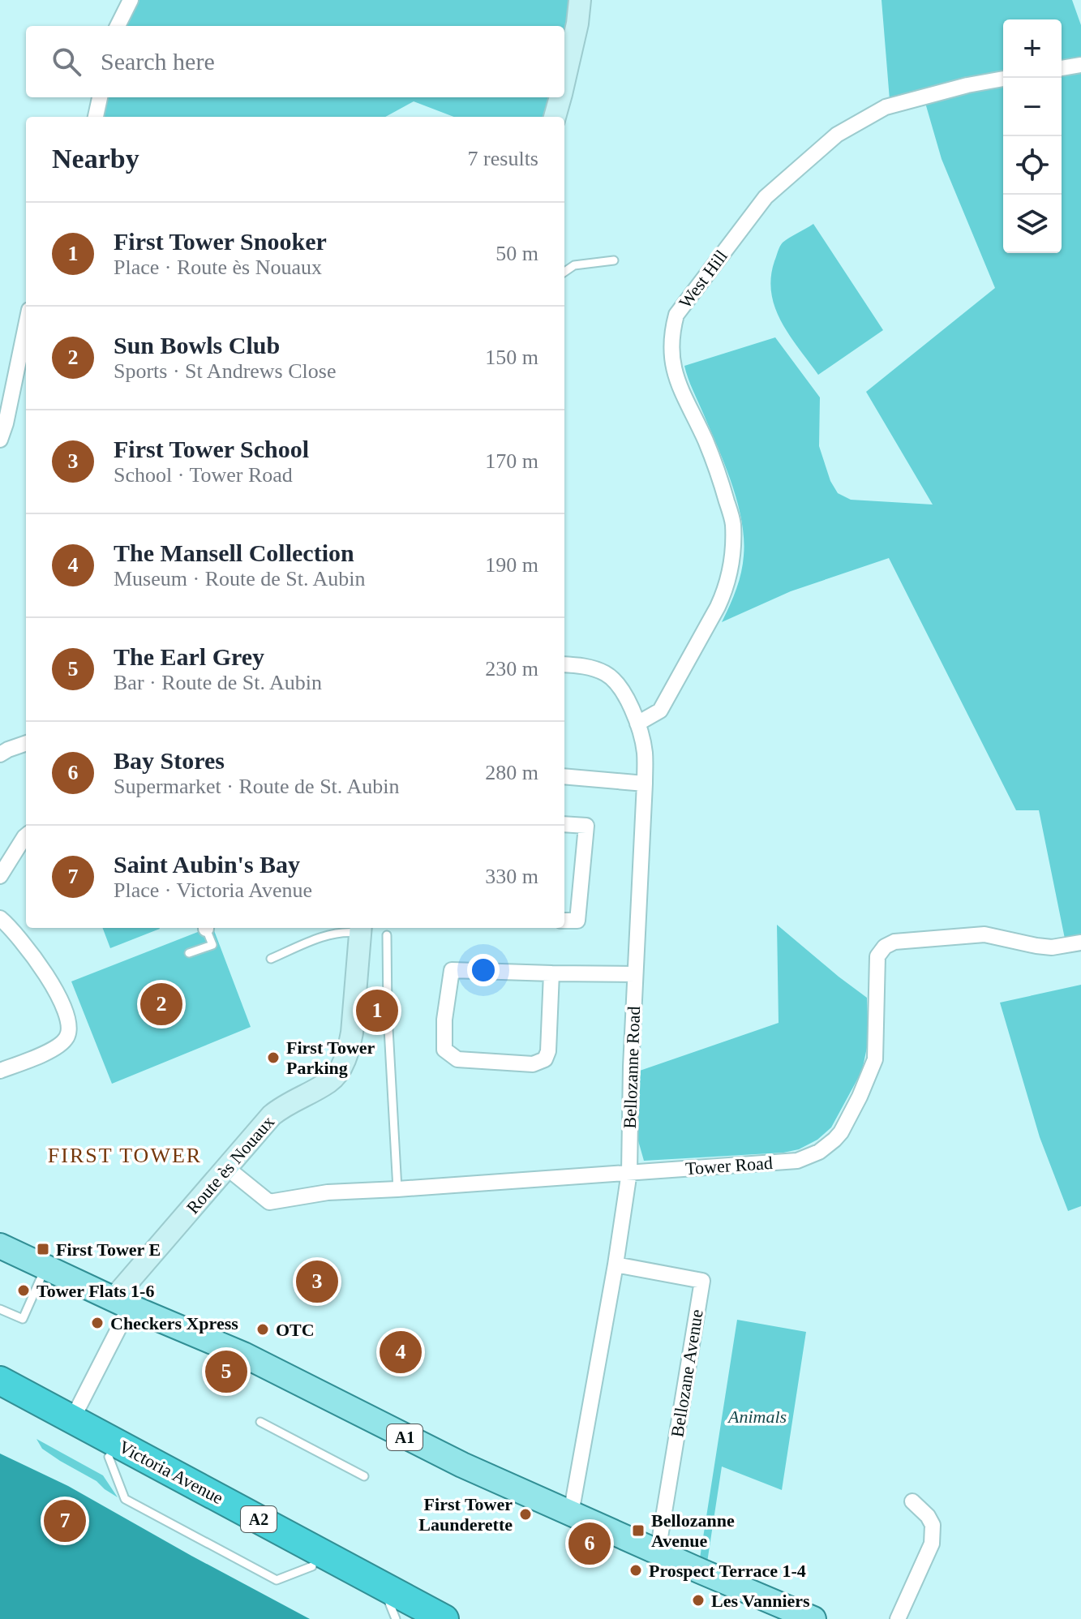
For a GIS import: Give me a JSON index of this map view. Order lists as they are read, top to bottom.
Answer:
{
  "streets": {
    "highway": ["Victoria Avenue", "A2"],
    "main road": ["A1"],
    "street": [
      "West Hill",
      "Bellozanne Road",
      "Route ès Nouaux",
      "Tower Road",
      "Bellozane Avenue"
    ]
  },
  "crossings": [
    ["West Hill", "Bellozanne Road"],
    ["Bellozanne Road", "Tower Road"],
    ["Bellozanne Road", "Bellozane Avenue"],
    ["Bellozanne Road", "A1"],
    ["Route ès Nouaux", "Tower Road"],
    ["Route ès Nouaux", "A1"],
    ["Bellozane Avenue", "A1"]
  ],
  "districts": ["FIRST TOWER"],
  "parks": ["Animals"],
  "places": {
    "other": [
      "First Tower Parking",
      "Tower Flats 1-6",
      "Checkers Xpress",
      "OTC",
      "First Tower Launderette",
      "Prospect Terrace 1-4",
      "Les Vanniers"
    ],
    "transit": ["First Tower E", "Bellozanne Avenue"]
  },
  "page": {
    "map_buttons": ["+", "−"],
    "search": "Search here",
    "heading": ["Nearby", "7 results"],
    "list": [
      {
        "mark": "1",
        "name": "First Tower Snooker",
        "note": "Place · Route ès Nouaux",
        "value": "50 m"
      },
      {
        "mark": "2",
        "name": "Sun Bowls Club",
        "note": "Sports · St Andrews Close",
        "value": "150 m"
      },
      {
        "mark": "3",
        "name": "First Tower School",
        "note": "School · Tower Road",
        "value": "170 m"
      },
      {
        "mark": "4",
        "name": "The Mansell Collection",
        "note": "Museum · Route de St. Aubin",
        "value": "190 m"
      },
      {
        "mark": "5",
        "name": "The Earl Grey",
        "note": "Bar · Route de St. Aubin",
        "value": "230 m"
      },
      {
        "mark": "6",
        "name": "Bay Stores",
        "note": "Supermarket · Route de St. Aubin",
        "value": "280 m"
      },
      {
        "mark": "7",
        "name": "Saint Aubin's Bay",
        "note": "Place · Victoria Avenue",
        "value": "330 m"
      }
    ],
    "pins": [
      "2",
      "1",
      "3",
      "4",
      "5",
      "7",
      "6"
    ]
  }
}
